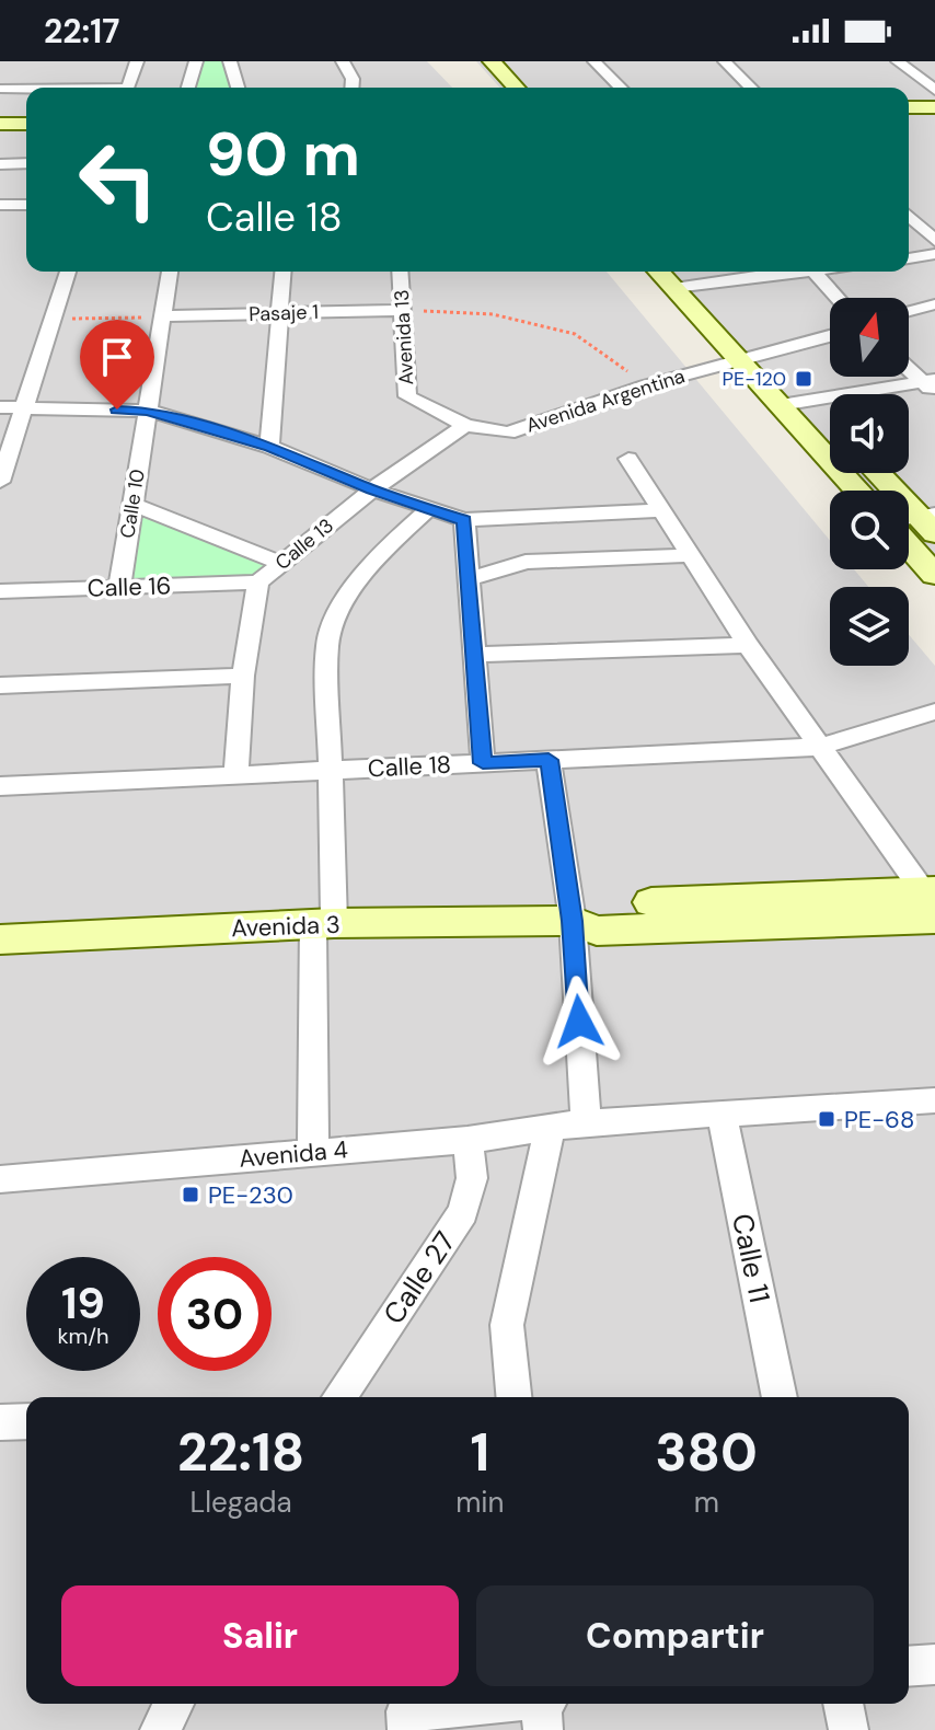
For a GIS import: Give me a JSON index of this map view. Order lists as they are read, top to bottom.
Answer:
{
  "streets": {
    "street": [
      "Pasaje 1",
      "Avenida 13",
      "Avenida Argentina",
      "Calle 10",
      "Calle 13",
      "Calle 16",
      "Calle 18",
      "Avenida 3",
      "Avenida 4",
      "Calle 11",
      "Calle 27"
    ]
  },
  "crossings": [
    ["Pasaje 1", "Avenida 13"],
    ["Pasaje 1", "Calle 10"],
    ["Avenida 13", "Avenida Argentina"],
    ["Avenida 13", "Calle 13"],
    ["Avenida Argentina", "Calle 13"],
    ["Calle 10", "Calle 16"],
    ["Calle 13", "Calle 16"],
    ["Calle 13", "Calle 18"],
    ["Avenida 4", "Calle 11"],
    ["Avenida 4", "Calle 27"]
  ],
  "places": {
    "transit": ["PE-120", "PE-68", "PE-230"]
  },
  "north": "top",
  "page": {
    "status": "22:17",
    "turn": ["90 m", "Calle 18"],
    "speed": "19 km/h",
    "limit": "30",
    "eta": [
      "22:18",
      "Llegada",
      "1",
      "min",
      "380",
      "m"
    ],
    "buttons": ["Salir", "Compartir"]
  }
}
